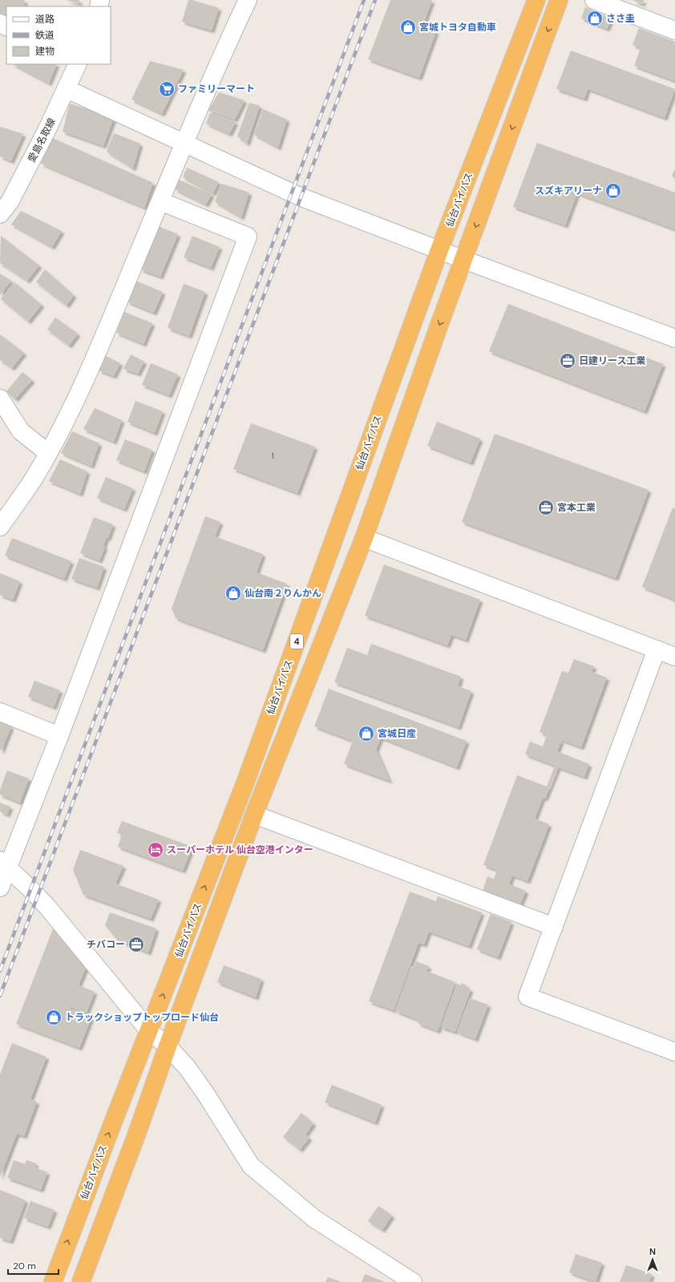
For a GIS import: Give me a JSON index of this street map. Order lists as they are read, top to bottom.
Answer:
{
  "streets": {
    "highway": ["仙台バイパス", "4"],
    "street": ["愛島名取線"]
  },
  "places": {
    "shop": [
      "ささ圭",
      "宮城トヨタ自動車",
      "スズキアリーナ",
      "仙台南２りんかん",
      "宮城日産",
      "トラックショップトップロード仙台"
    ],
    "supermarket": ["ファミリーマート"],
    "office": ["日建リース工業", "宮本工業", "チバコー"],
    "hotel": ["スーパーホテル 仙台空港インター"]
  },
  "house_numbers": ["1"],
  "legend": ["道路", "鉄道", "建物"],
  "scale_bar": "20 m",
  "north": "top"
}
